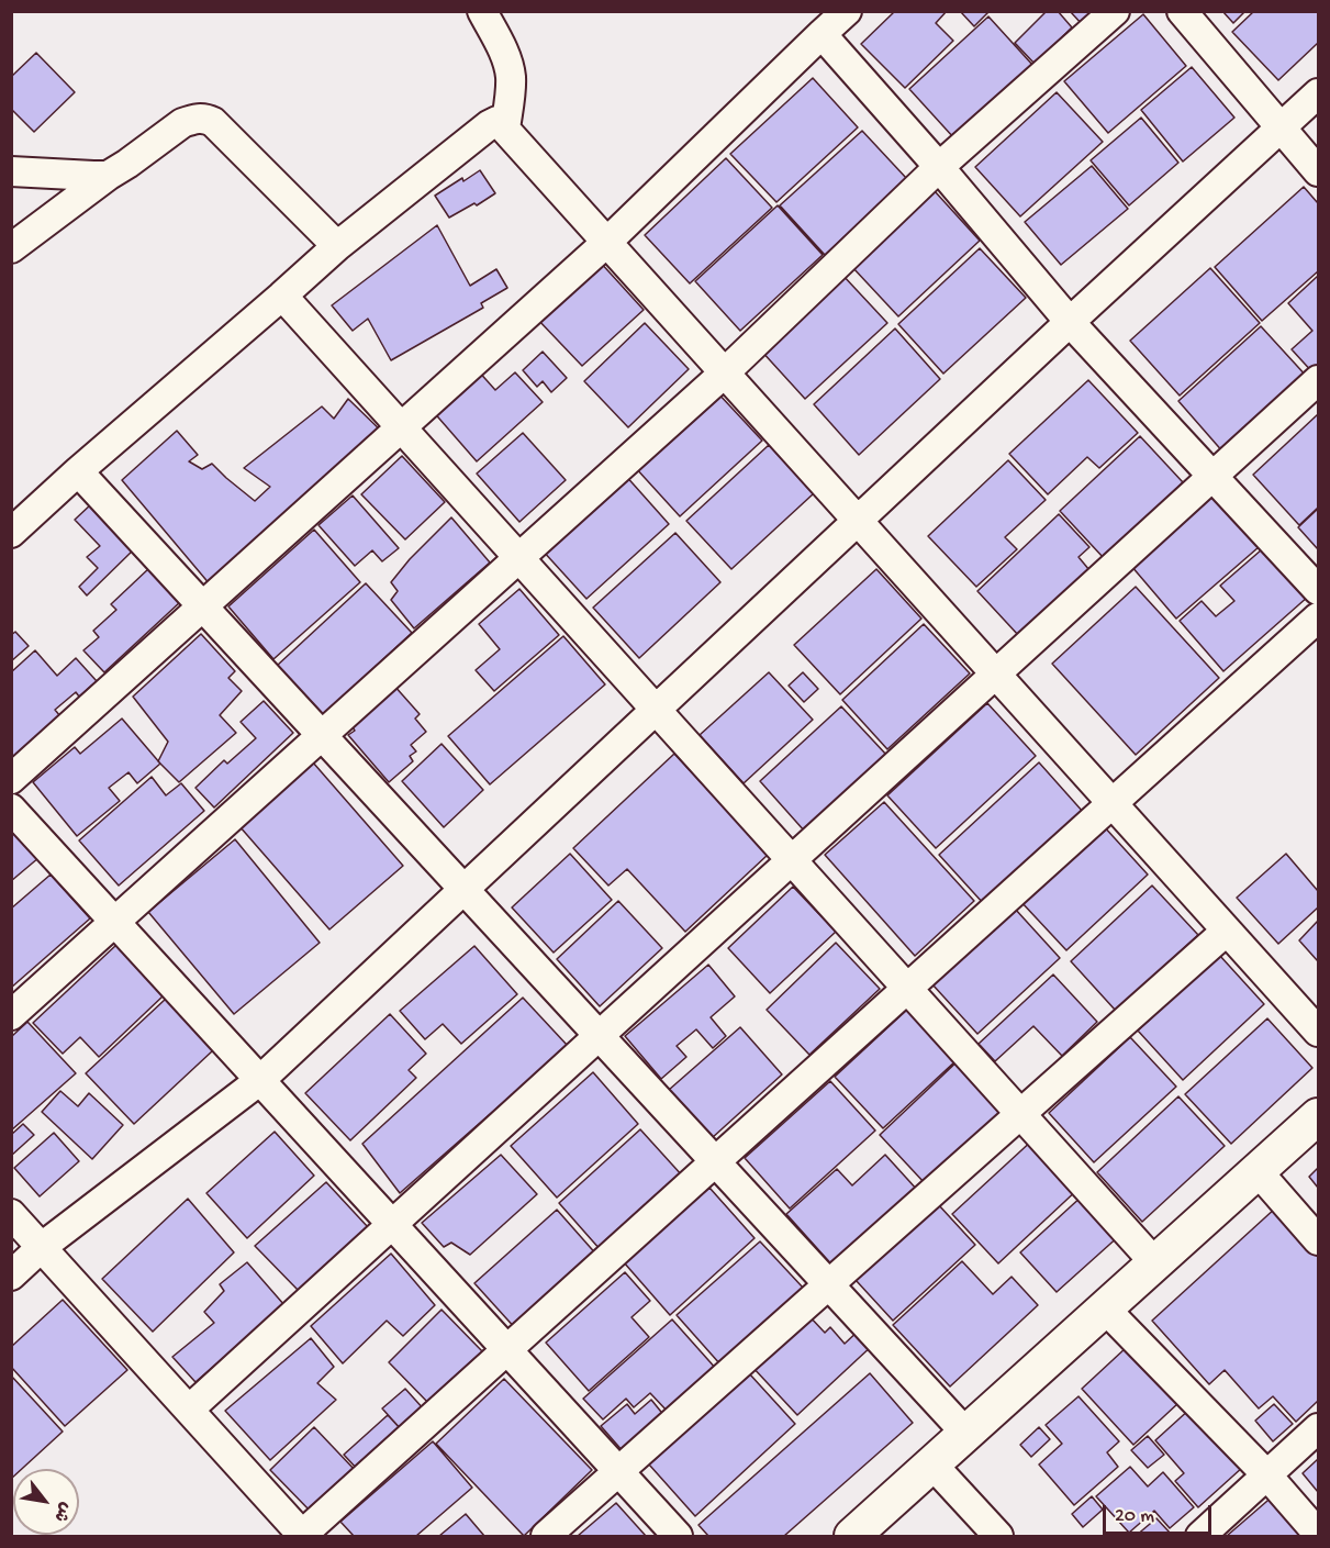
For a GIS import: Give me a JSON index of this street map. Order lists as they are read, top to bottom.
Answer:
{
  "scale_bar": "20 m",
  "north": "bottom right"
}
